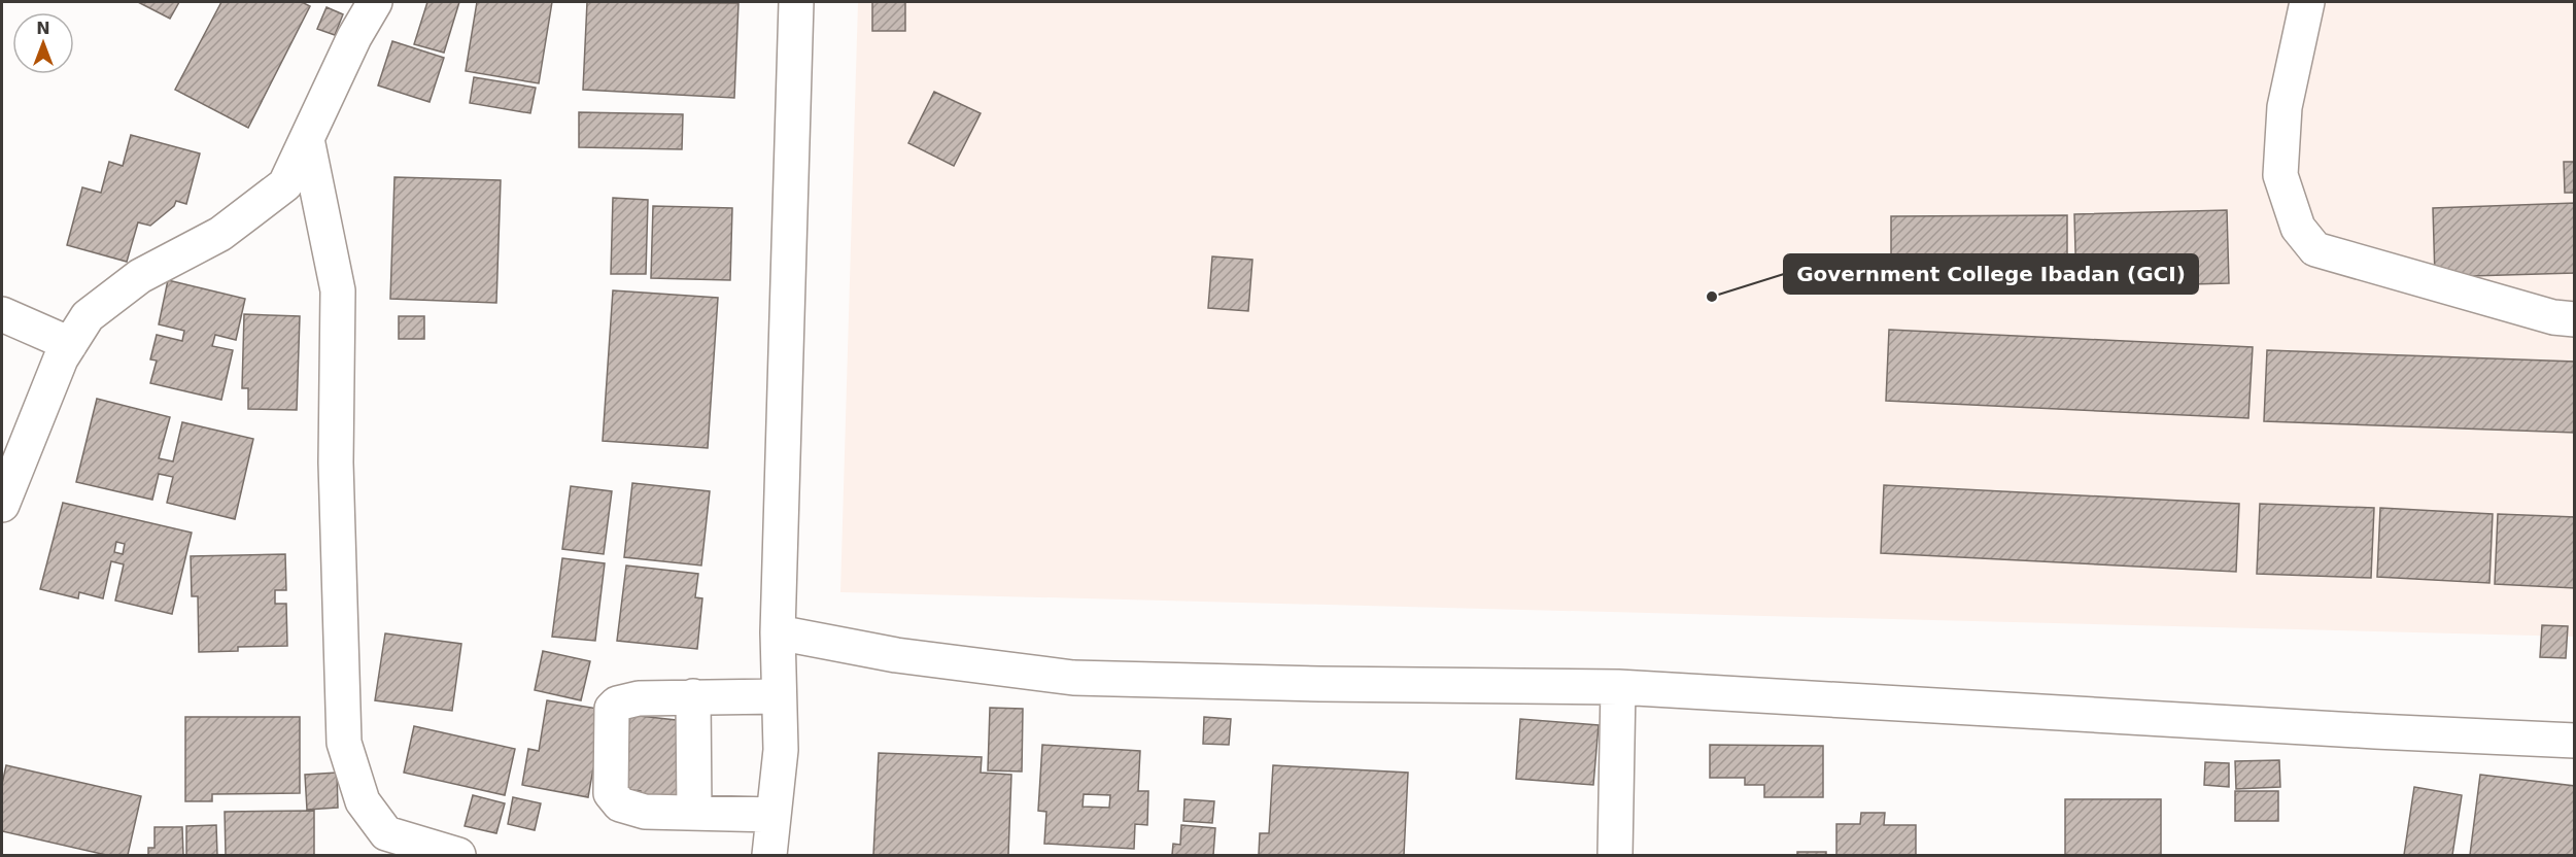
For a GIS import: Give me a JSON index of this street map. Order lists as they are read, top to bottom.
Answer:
{
  "places": ["Government College Ibadan (GCI)"],
  "north": "top"
}
